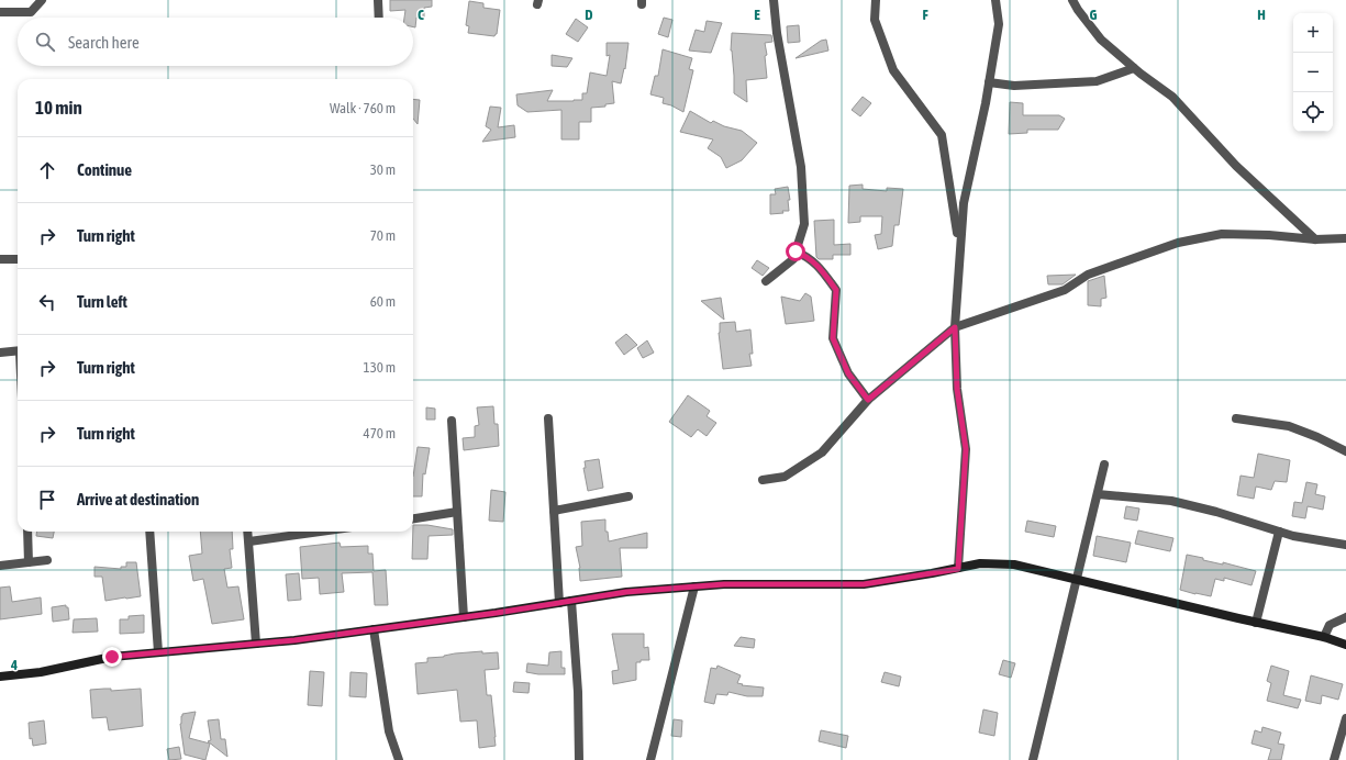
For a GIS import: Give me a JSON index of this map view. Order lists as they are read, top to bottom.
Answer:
{
  "page": {
    "map_buttons": ["+", "−"],
    "search": "Search here",
    "heading": ["10 min", "Walk · 760 m"],
    "list": [
      ["Continue", "30 m"],
      ["Turn right", "70 m"],
      ["Turn left", "60 m"],
      ["Turn right", "130 m"],
      ["Turn right", "470 m"],
      "Arrive at destination"
    ]
  },
  "grid": {
    "columns": [
      "C",
      "D",
      "E",
      "F",
      "G",
      "H"
    ],
    "rows": ["4"]
  }
}
